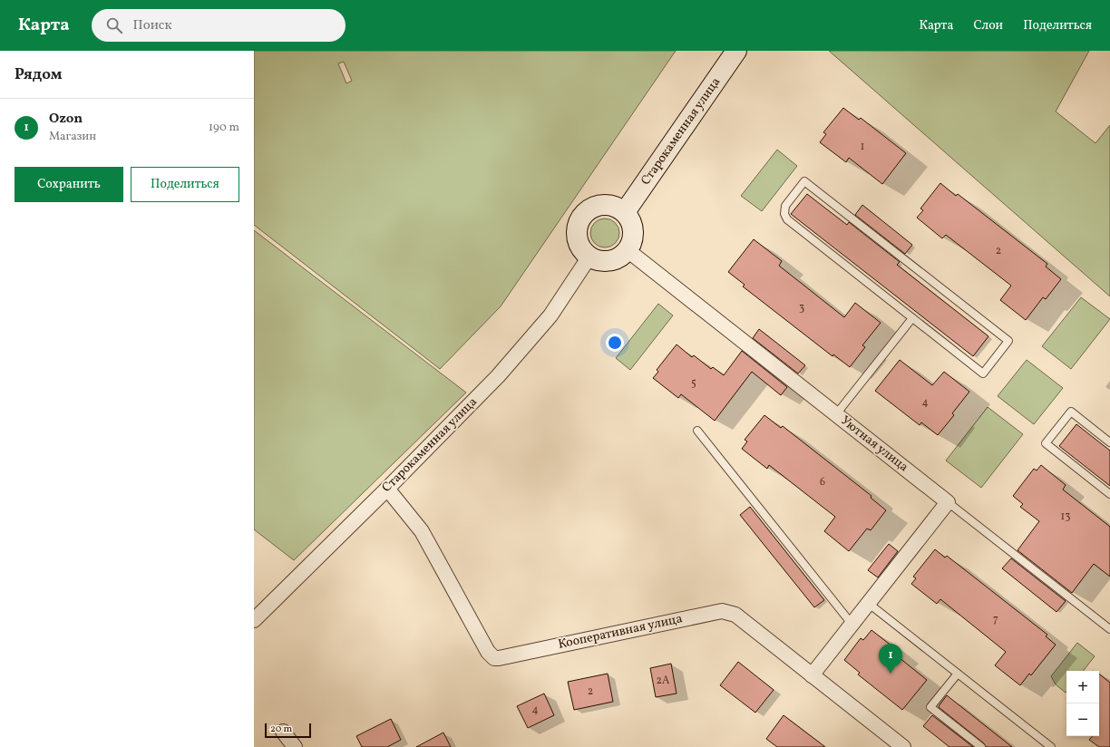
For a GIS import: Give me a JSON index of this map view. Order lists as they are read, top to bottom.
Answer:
{
  "streets": {
    "street": ["Старокаменная улица", "Уютная улица", "Кооперативная улица"]
  },
  "crossings": [
    ["Старокаменная улица", "Уютная улица"],
    ["Старокаменная улица", "Кооперативная улица"]
  ],
  "house_numbers": [
    "1",
    "2",
    "3",
    "5",
    "4",
    "6",
    "13",
    "7",
    "2А",
    "2",
    "4"
  ],
  "scale_bar": "20 m",
  "page": {
    "header": "Карта",
    "search": "Поиск",
    "nav": ["Карта", "Слои", "Поделиться"],
    "heading": "Рядом",
    "list": [
      {
        "mark": "1",
        "name": "Ozon",
        "note": "Магазин",
        "value": "190 m"
      }
    ],
    "buttons": ["Сохранить", "Поделиться"],
    "pins": "1",
    "map_buttons": ["+", "−"],
    "scale": "20 m"
  }
}
